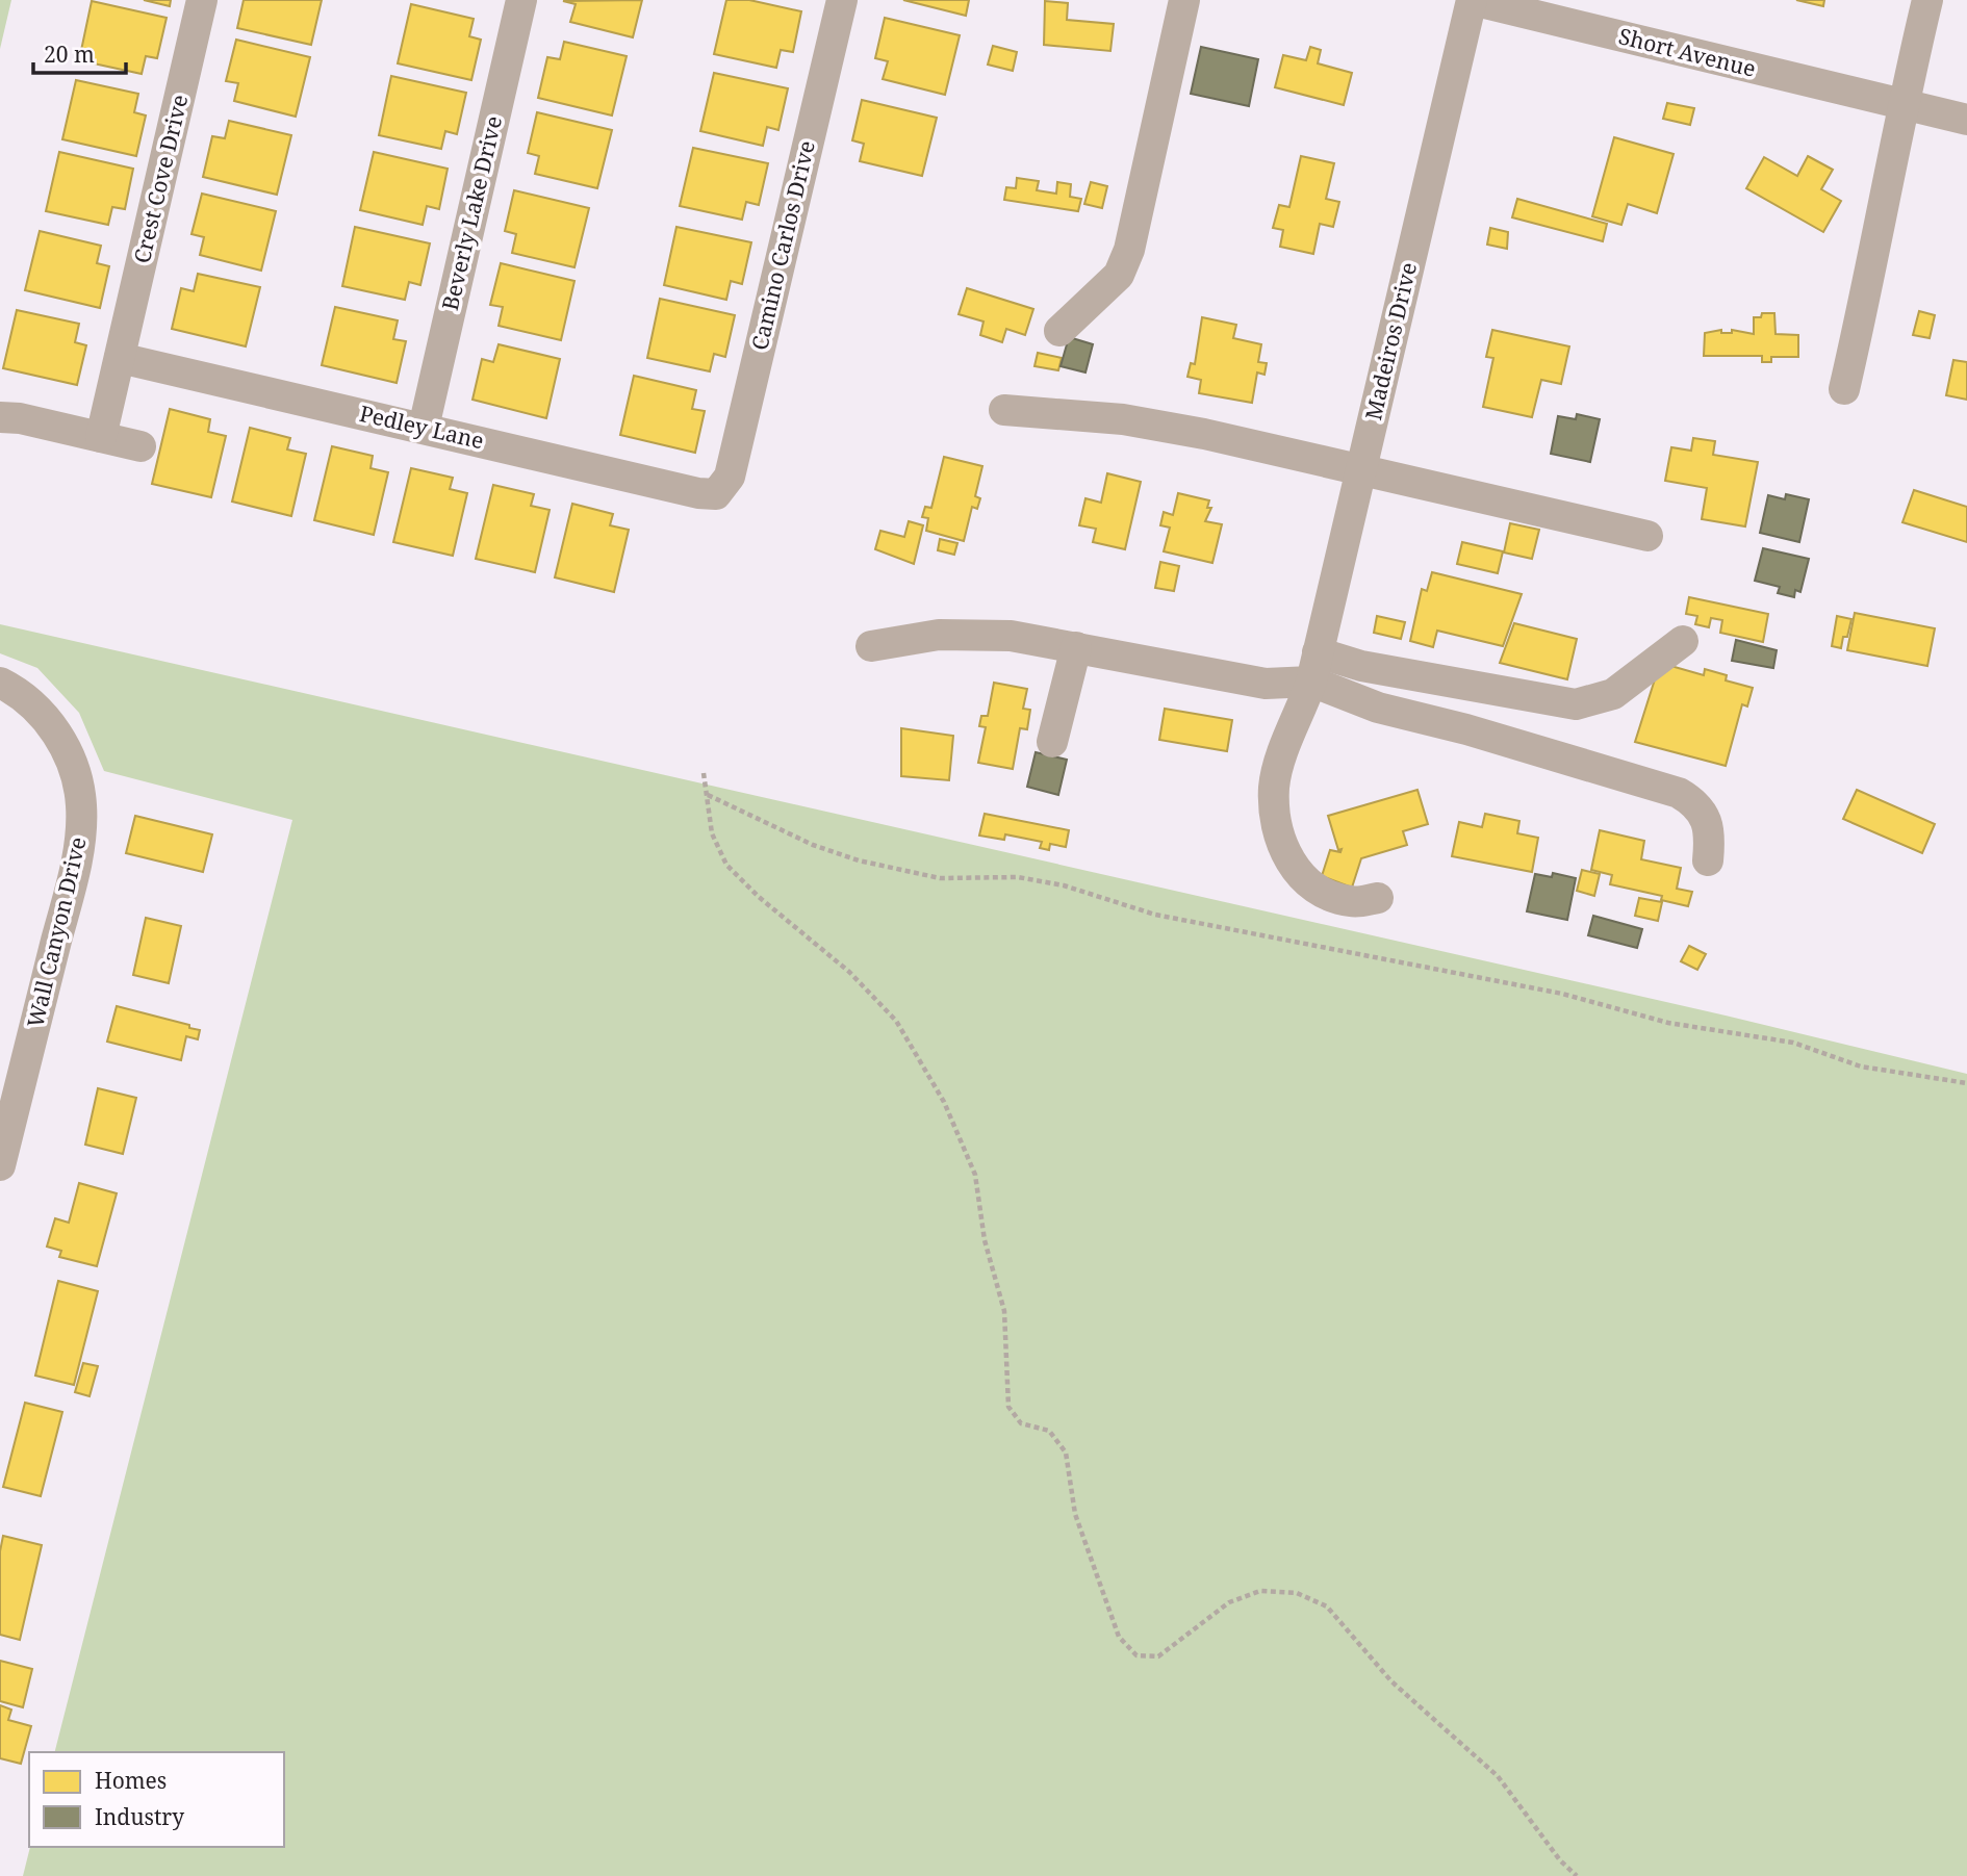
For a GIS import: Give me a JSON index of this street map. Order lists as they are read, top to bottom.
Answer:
{
  "streets": {
    "street": [
      "Short Avenue",
      "Crest Cove Drive",
      "Beverly Lake Drive",
      "Camino Carlos Drive",
      "Madeiros Drive",
      "Pedley Lane",
      "Wall Canyon Drive"
    ]
  },
  "crossings": [
    ["Short Avenue", "Madeiros Drive"],
    ["Crest Cove Drive", "Pedley Lane"],
    ["Beverly Lake Drive", "Pedley Lane"],
    ["Camino Carlos Drive", "Pedley Lane"]
  ],
  "legend": ["Homes", "Industry"],
  "scale_bar": "20 m"
}
